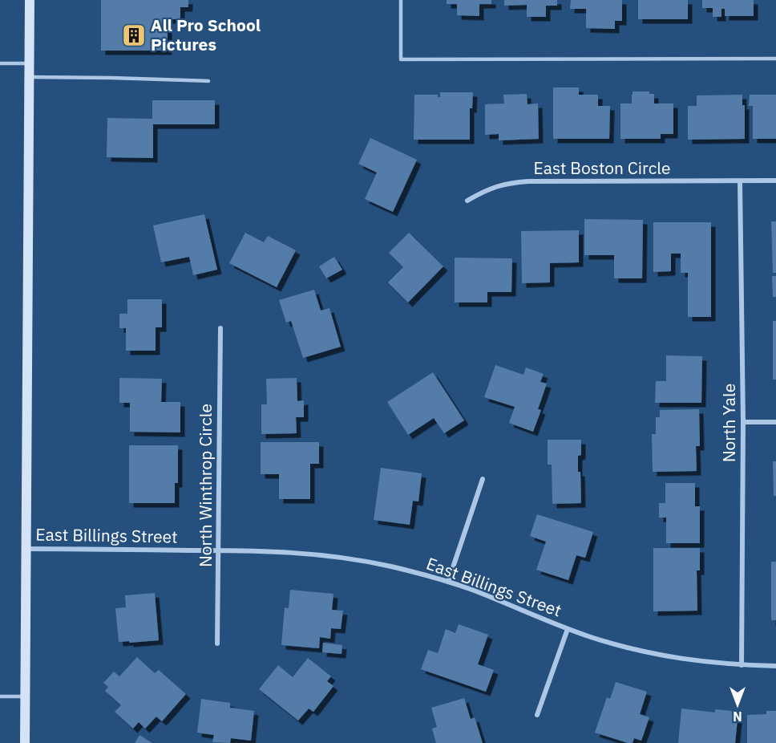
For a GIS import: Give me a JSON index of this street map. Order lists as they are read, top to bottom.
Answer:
{
  "streets": {
    "street": [
      "East Boston Circle",
      "North Yale",
      "North Winthrop Circle",
      "East Billings Street"
    ]
  },
  "crossings": [
    ["East Boston Circle", "North Yale"],
    ["North Yale", "East Billings Street"],
    ["North Winthrop Circle", "East Billings Street"]
  ],
  "places": {
    "building": ["All Pro School Pictures"]
  },
  "north": "bottom"
}
